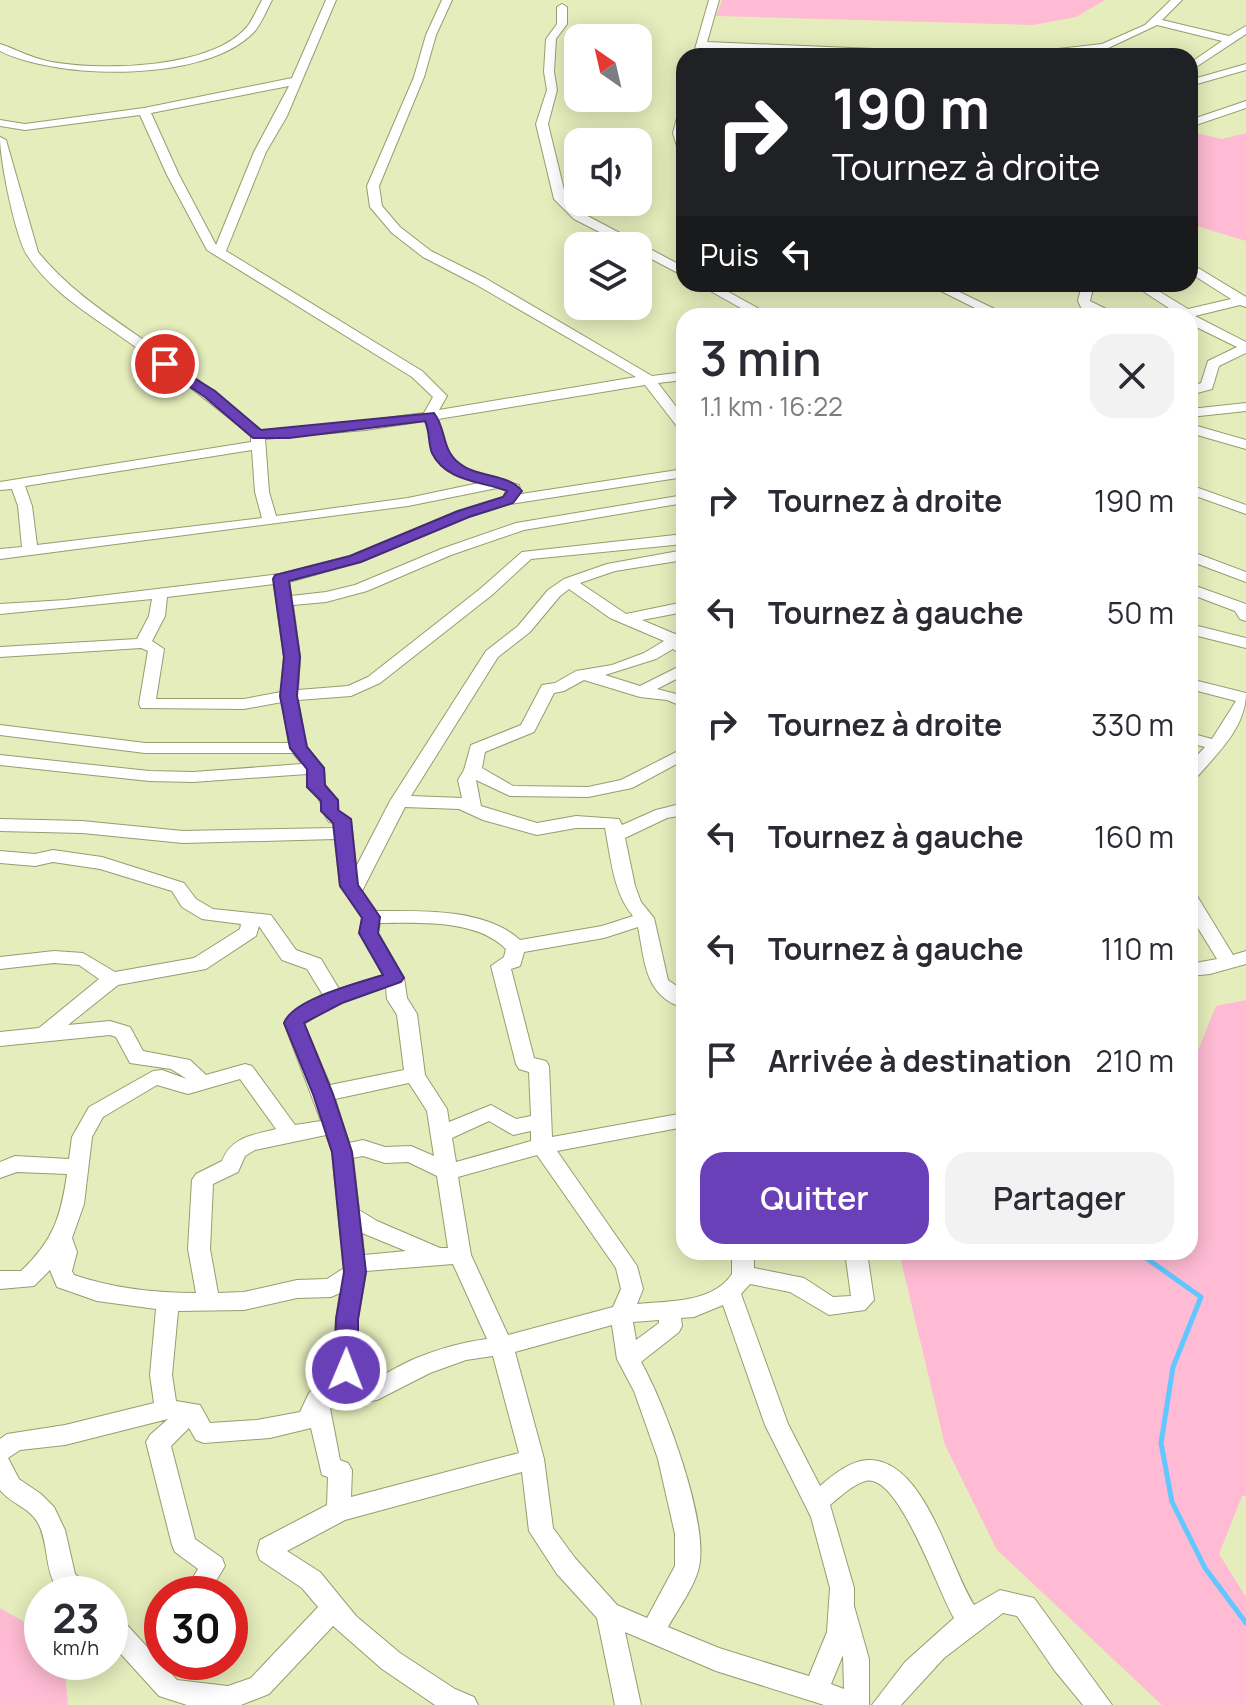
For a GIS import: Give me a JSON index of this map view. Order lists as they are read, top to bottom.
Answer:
{
  "north": "top left",
  "page": {
    "turn": ["190 m", "Tournez à droite"],
    "then": "Puis",
    "heading": ["3 min", "1.1 km · 16:22"],
    "list": [
      {
        "name": "Tournez à droite",
        "value": "190 m"
      },
      {
        "name": "Tournez à gauche",
        "value": "50 m"
      },
      {
        "name": "Tournez à droite",
        "value": "330 m"
      },
      {
        "name": "Tournez à gauche",
        "value": "160 m"
      },
      {
        "name": "Tournez à gauche",
        "value": "110 m"
      },
      {
        "name": "Arrivée à destination",
        "value": "210 m"
      }
    ],
    "buttons": ["Quitter", "Partager"],
    "speed": "23 km/h",
    "limit": "30"
  }
}
